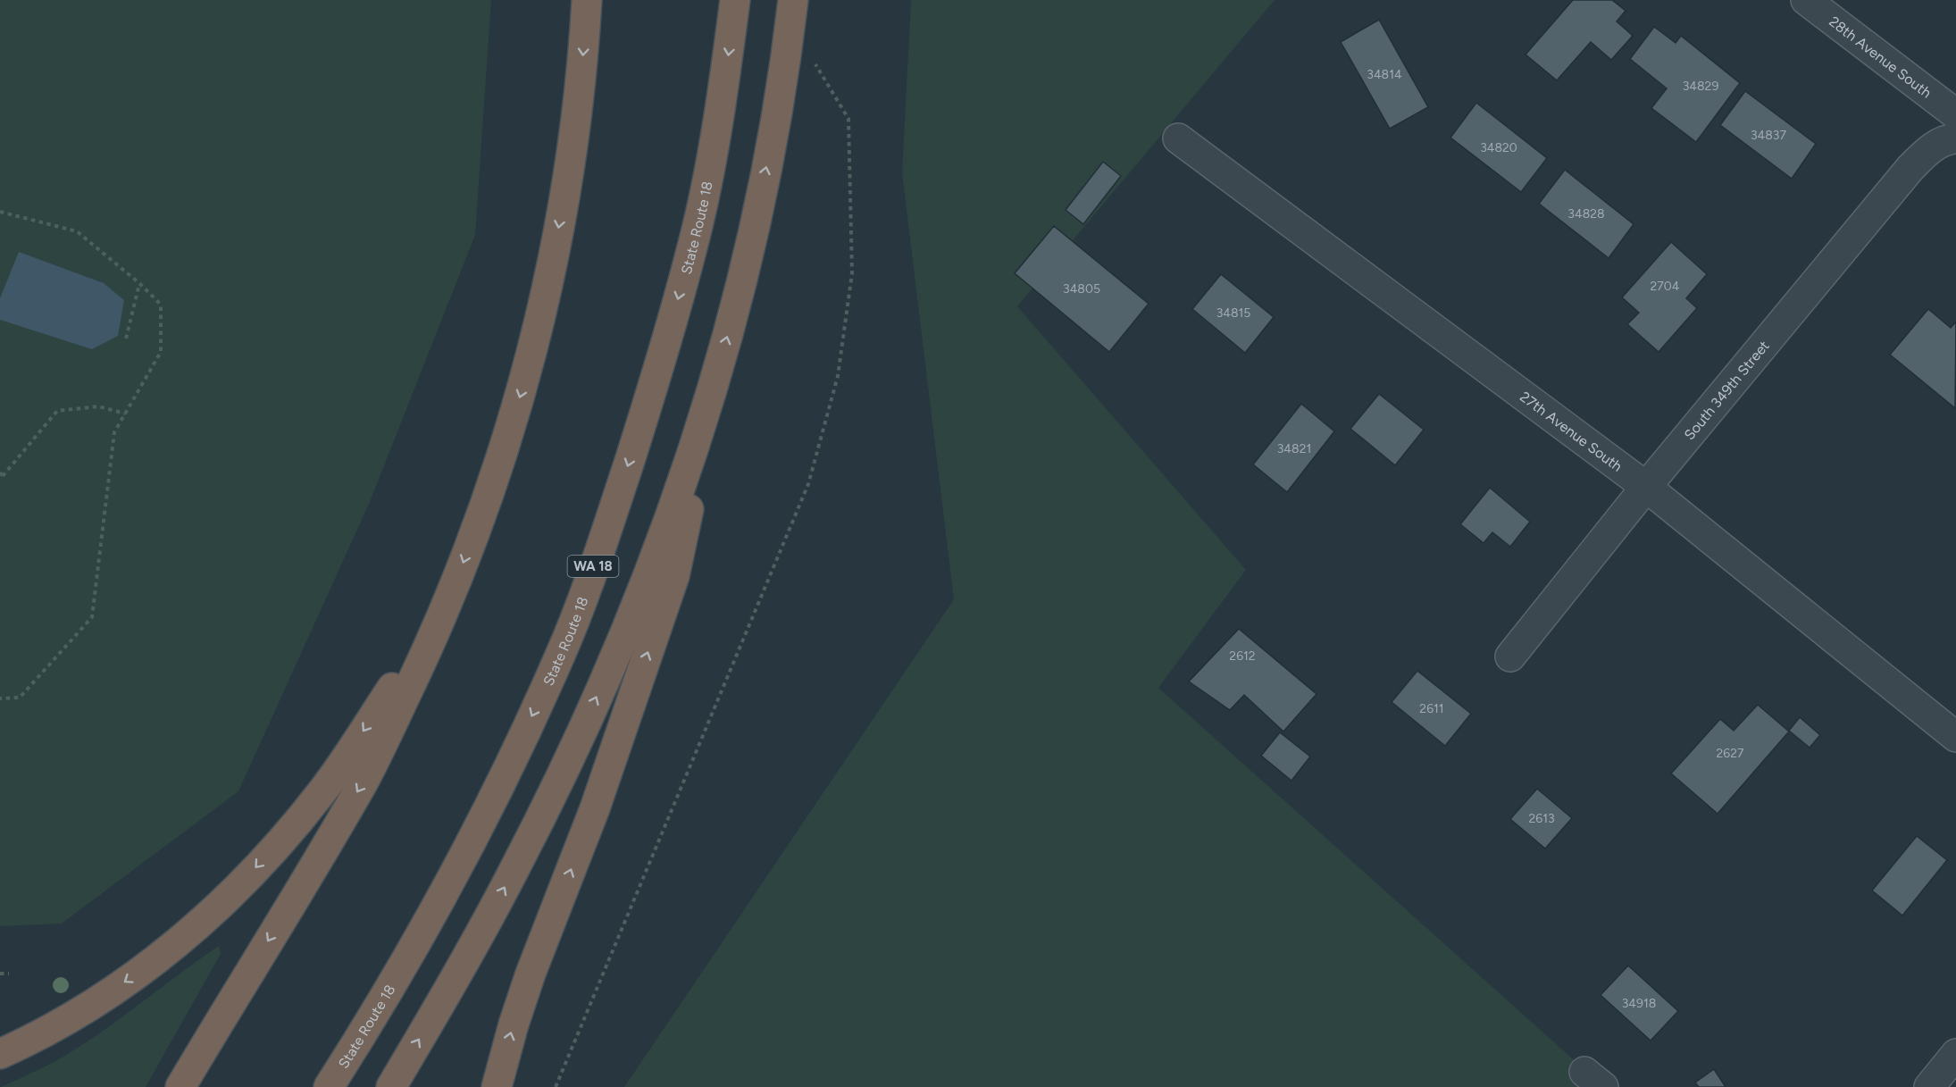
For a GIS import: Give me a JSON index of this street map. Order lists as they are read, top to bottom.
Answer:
{
  "streets": {
    "highway": ["State Route 18", "WA 18"],
    "street": ["28th Avenue South", "South 349th Street", "27th Avenue South"]
  },
  "crossings": [
    ["South 349th Street", "27th Avenue South"]
  ],
  "house_numbers": [
    "34814",
    "34829",
    "34837",
    "34820",
    "34828",
    "2704",
    "34805",
    "34815",
    "34821",
    "2612",
    "2611",
    "2627",
    "2613",
    "34918"
  ]
}
